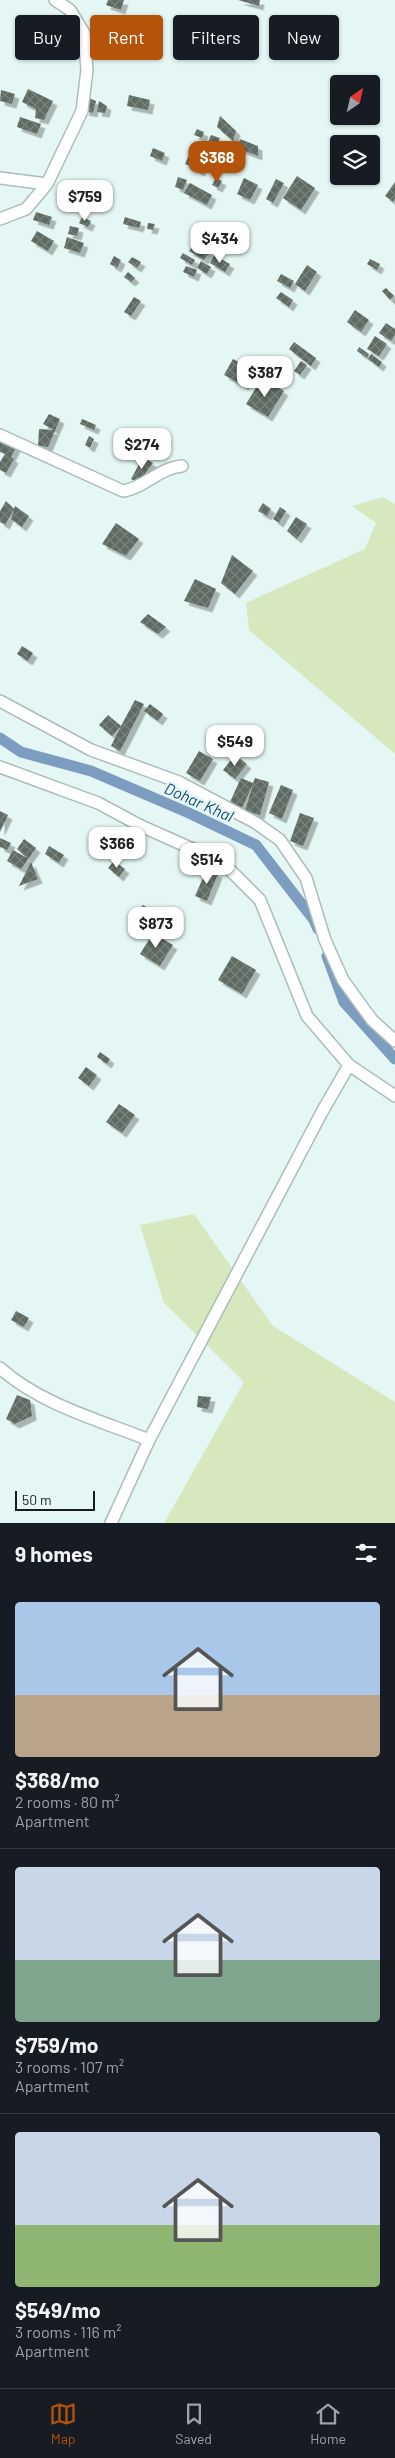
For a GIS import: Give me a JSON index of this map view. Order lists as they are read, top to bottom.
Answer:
{
  "water": ["Dohar Khal"],
  "scale_bar": "50 m",
  "north": "top right",
  "page": {
    "chip": [
      "Buy",
      "Rent",
      "Filters",
      "New"
    ],
    "price": [
      "$368",
      "$759",
      "$434",
      "$387",
      "$274",
      "$549",
      "$366",
      "$514",
      "$873"
    ],
    "scale": "50 m",
    "heading": "9 homes",
    "list": [
      {
        "name": "$368/mo",
        "note": "2 rooms · 80 m² · Apartment"
      },
      {
        "name": "$759/mo",
        "note": "3 rooms · 107 m² · Apartment"
      },
      {
        "name": "$549/mo",
        "note": "3 rooms · 116 m² · Apartment"
      }
    ],
    "tabs": ["Map", "Saved", "Home"]
  }
}
